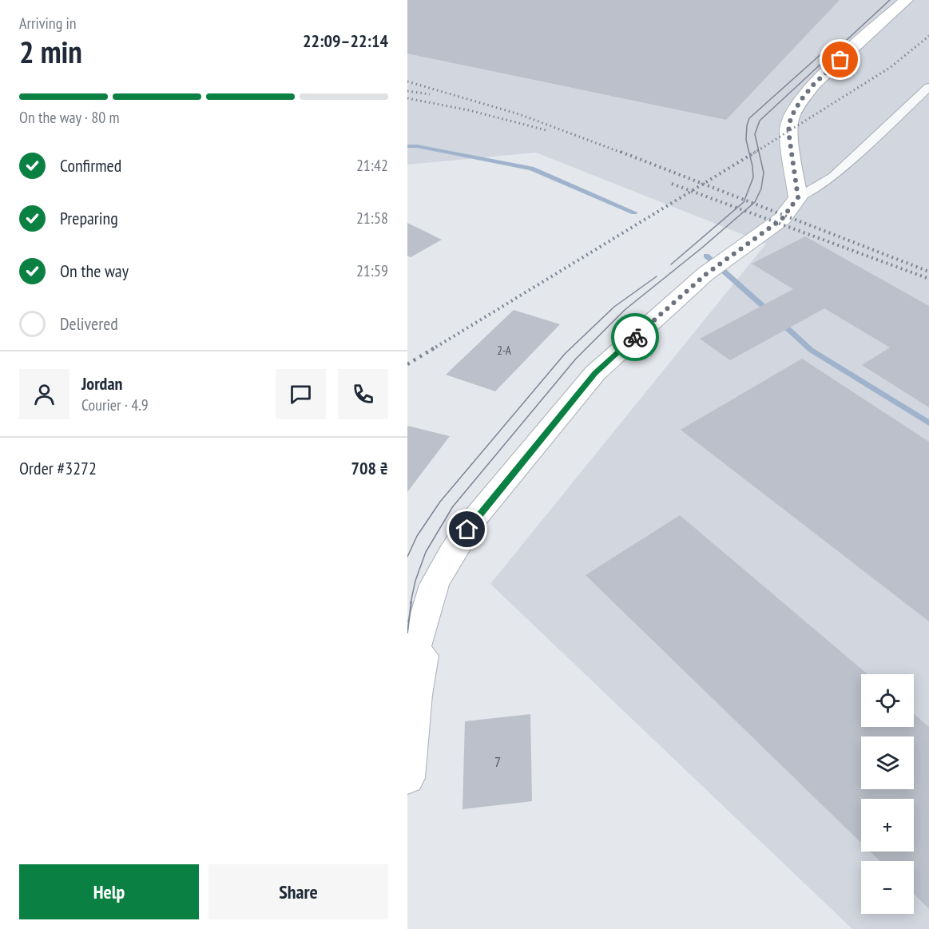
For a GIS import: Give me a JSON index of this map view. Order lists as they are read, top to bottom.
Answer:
{
  "house_numbers": ["2-А", "7"],
  "page": {
    "heading": ["2 min", "Arriving in", "22:09–22:14"],
    "panel": [
      "Jordan",
      "Courier · 4.9",
      "Order #3272",
      "708 ₴"
    ],
    "bar": "On the way · 80 m",
    "list": [
      ["Confirmed", "21:42"],
      ["Preparing", "21:58"],
      ["On the way", "21:59"],
      "Delivered"
    ],
    "map_buttons": ["+", "−"],
    "buttons": ["Help", "Share"]
  }
}
